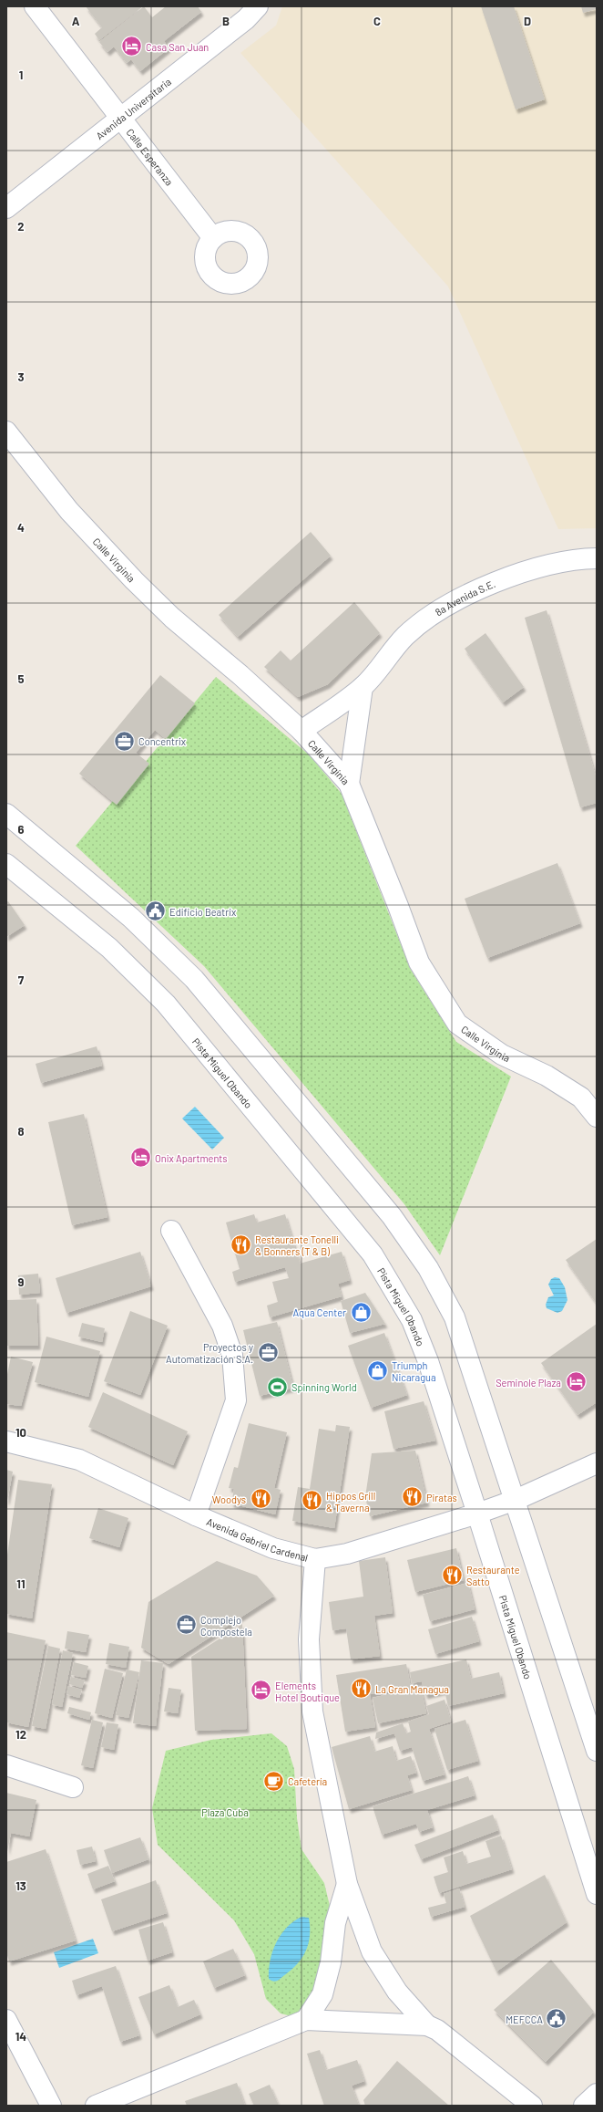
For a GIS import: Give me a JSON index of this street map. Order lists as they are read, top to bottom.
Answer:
{
  "streets": {
    "street": [
      "Avenida Universitaria",
      "Calle Esperanza",
      "Calle Virginia",
      "8a Avenida S.E.",
      "Pista Miguel Obando",
      "Avenida Gabriel Cardenal"
    ]
  },
  "crossings": [
    ["Avenida Universitaria", "Calle Esperanza"],
    ["Calle Virginia", "8a Avenida S.E."],
    ["Pista Miguel Obando", "Avenida Gabriel Cardenal"]
  ],
  "parks": ["Plaza Cuba"],
  "places": {
    "hotel": [
      "Casa San Juan",
      "Onix Apartments",
      "Seminole Plaza",
      "Elements Hotel Boutique"
    ],
    "office": ["Concentrix", "Proyectos y Automatización S.A.", "Complejo Compostela"],
    "public building": ["Edificio Beatrix", "MEFCCA"],
    "restaurant": [
      "Restaurante Tonelli & Bonners (T & B)",
      "Piratas",
      "Woodys",
      "Hippos Grill & Taverna",
      "Restaurante Satto",
      "La Gran Managua"
    ],
    "shop": ["Aqua Center", "Triumph Nicaragua"],
    "sports": ["Spinning World"],
    "cafe": ["Cafetería"]
  },
  "grid": {
    "columns": [
      "A",
      "B",
      "C",
      "D"
    ],
    "rows": [
      "1",
      "2",
      "3",
      "4",
      "5",
      "6",
      "7",
      "8",
      "9",
      "10",
      "11",
      "12",
      "13",
      "14"
    ]
  }
}
